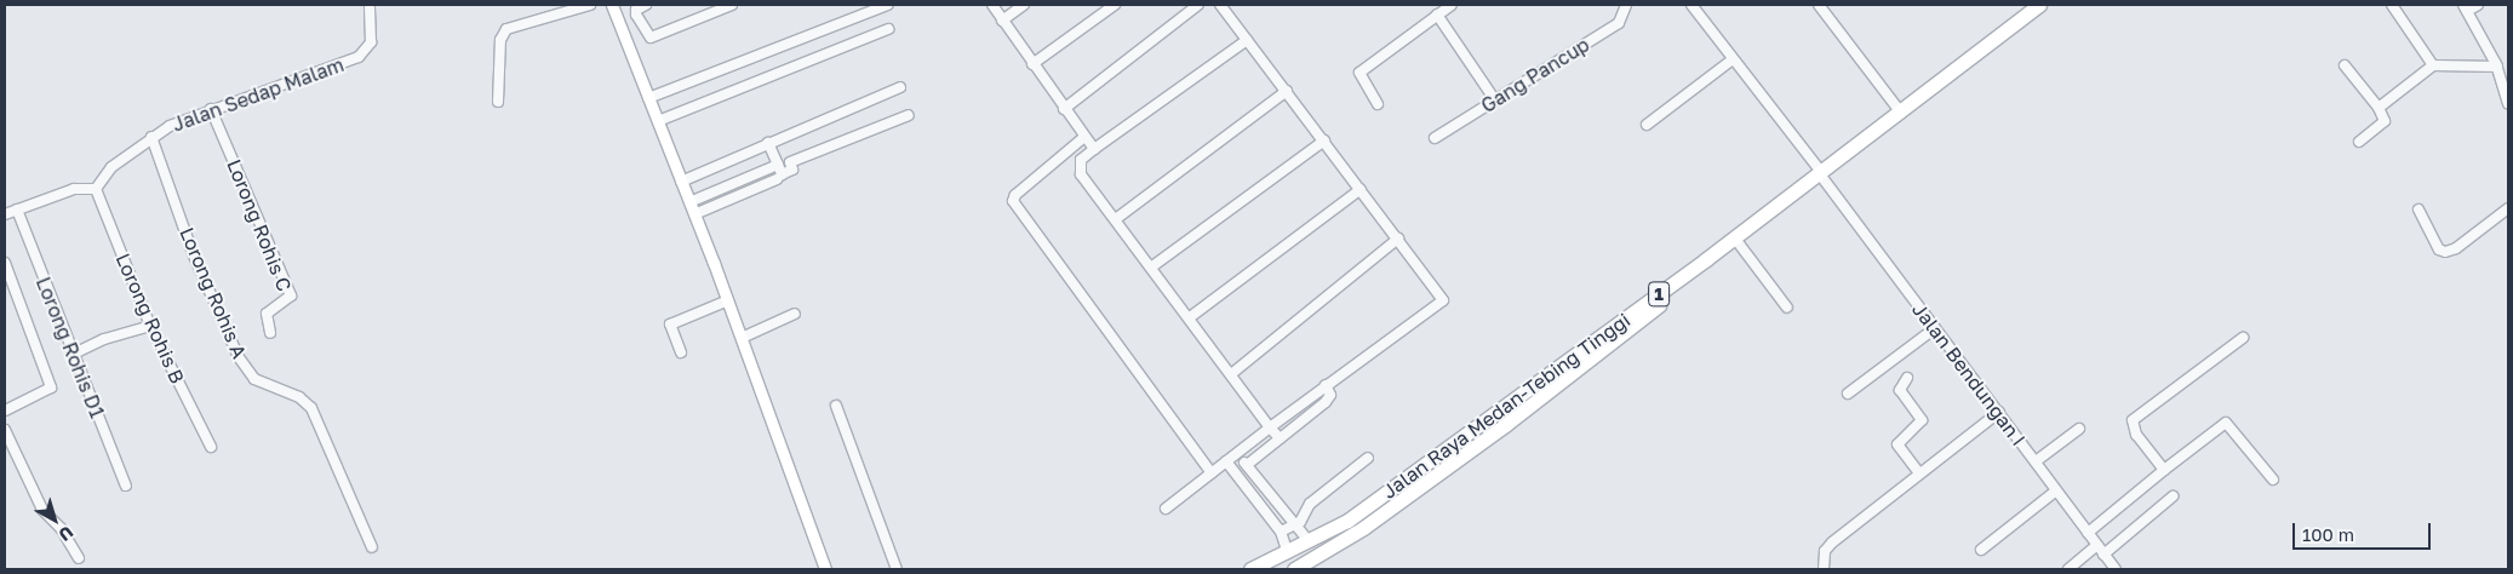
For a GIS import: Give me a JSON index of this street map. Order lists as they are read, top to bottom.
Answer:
{
  "streets": {
    "highway": ["1", "Jalan Raya Medan-Tebing Tinggi"],
    "street": [
      "Gang Pancup",
      "Jalan Sedap Malam",
      "Lorong Rohis C",
      "Lorong Rohis A",
      "Lorong Rohis B",
      "Lorong Rohis D1",
      "Jalan Bendungan I"
    ]
  },
  "crossings": [
    ["Jalan Sedap Malam", "Lorong Rohis C"],
    ["Jalan Sedap Malam", "Lorong Rohis A"],
    ["Jalan Sedap Malam", "Lorong Rohis B"],
    ["Jalan Bendungan I", "Jalan Raya Medan-Tebing Tinggi"]
  ],
  "scale_bar": "100 m",
  "north": "bottom right"
}
